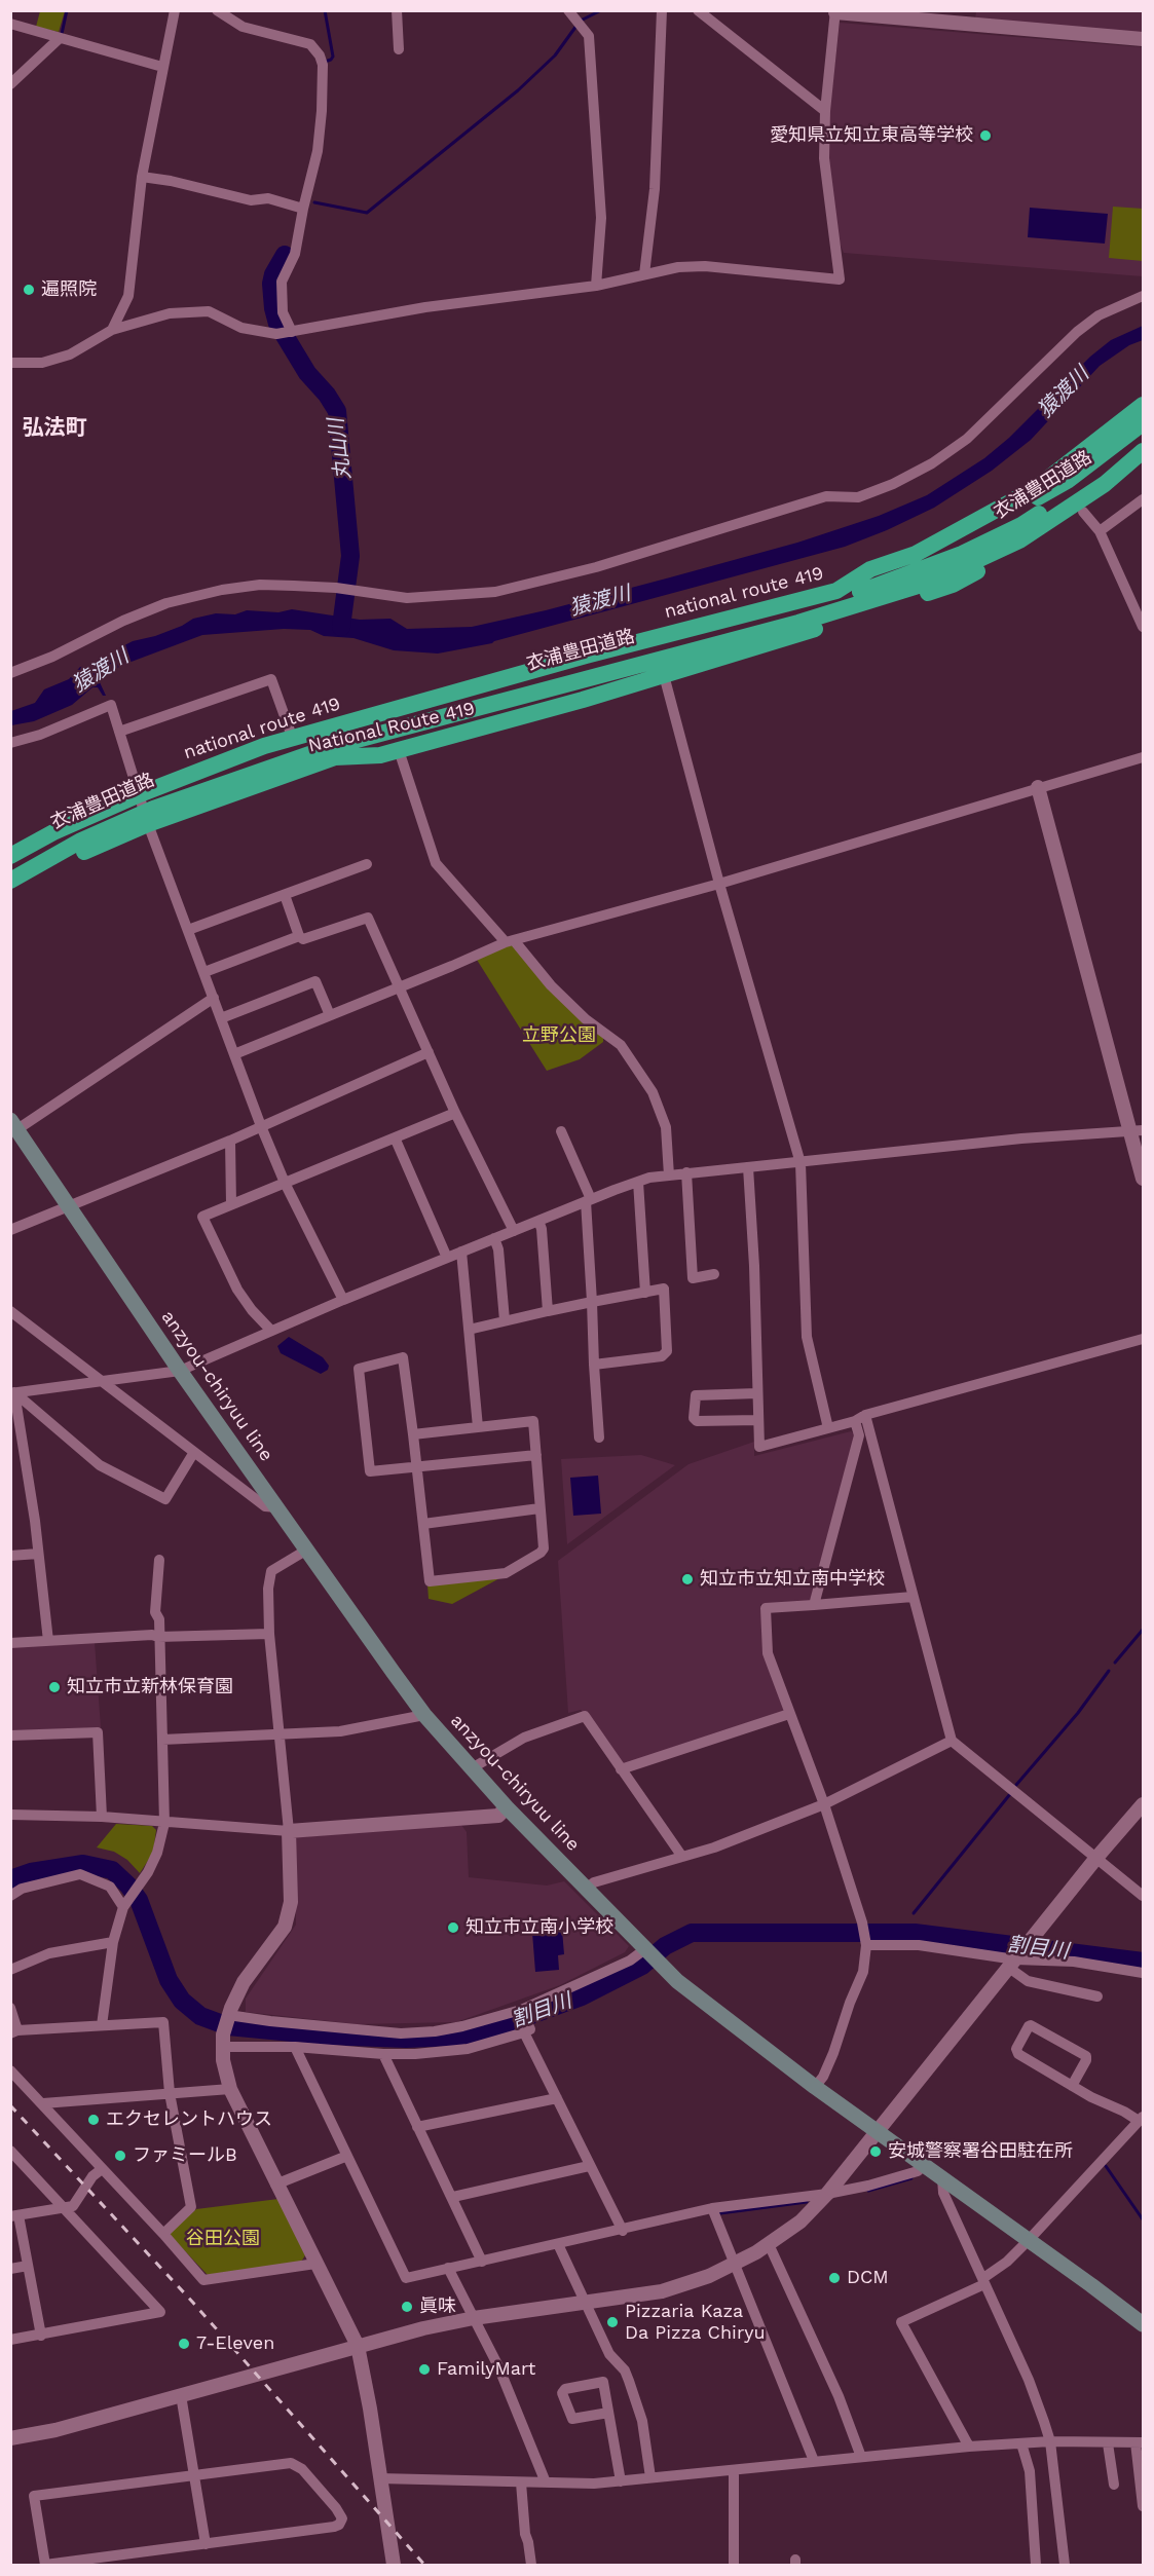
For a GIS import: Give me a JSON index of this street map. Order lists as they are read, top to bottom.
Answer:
{
  "streets": {
    "highway": ["衣浦豊田道路", "national route 419", "National Route 419"],
    "main road": ["anzyou-chiryuu line"]
  },
  "crossings": [
    ["衣浦豊田道路", "national route 419"],
    ["衣浦豊田道路", "National Route 419"],
    ["national route 419", "National Route 419"]
  ],
  "districts": ["弘法町"],
  "water": ["猿渡川", "丸山川", "割目川"],
  "parks": ["立野公園", "谷田公園"],
  "places": [
    "愛知県立知立東高等学校",
    "遍照院",
    "知立市立知立南中学校",
    "知立市立新林保育園",
    "知立市立南小学校",
    "エクセレントハウス",
    "安城警察署谷田駐在所",
    "ファミールB",
    "DCM",
    "眞味",
    "Pizzaria Kaza Da Pizza Chiryu",
    "7-Eleven",
    "FamilyMart"
  ]
}
